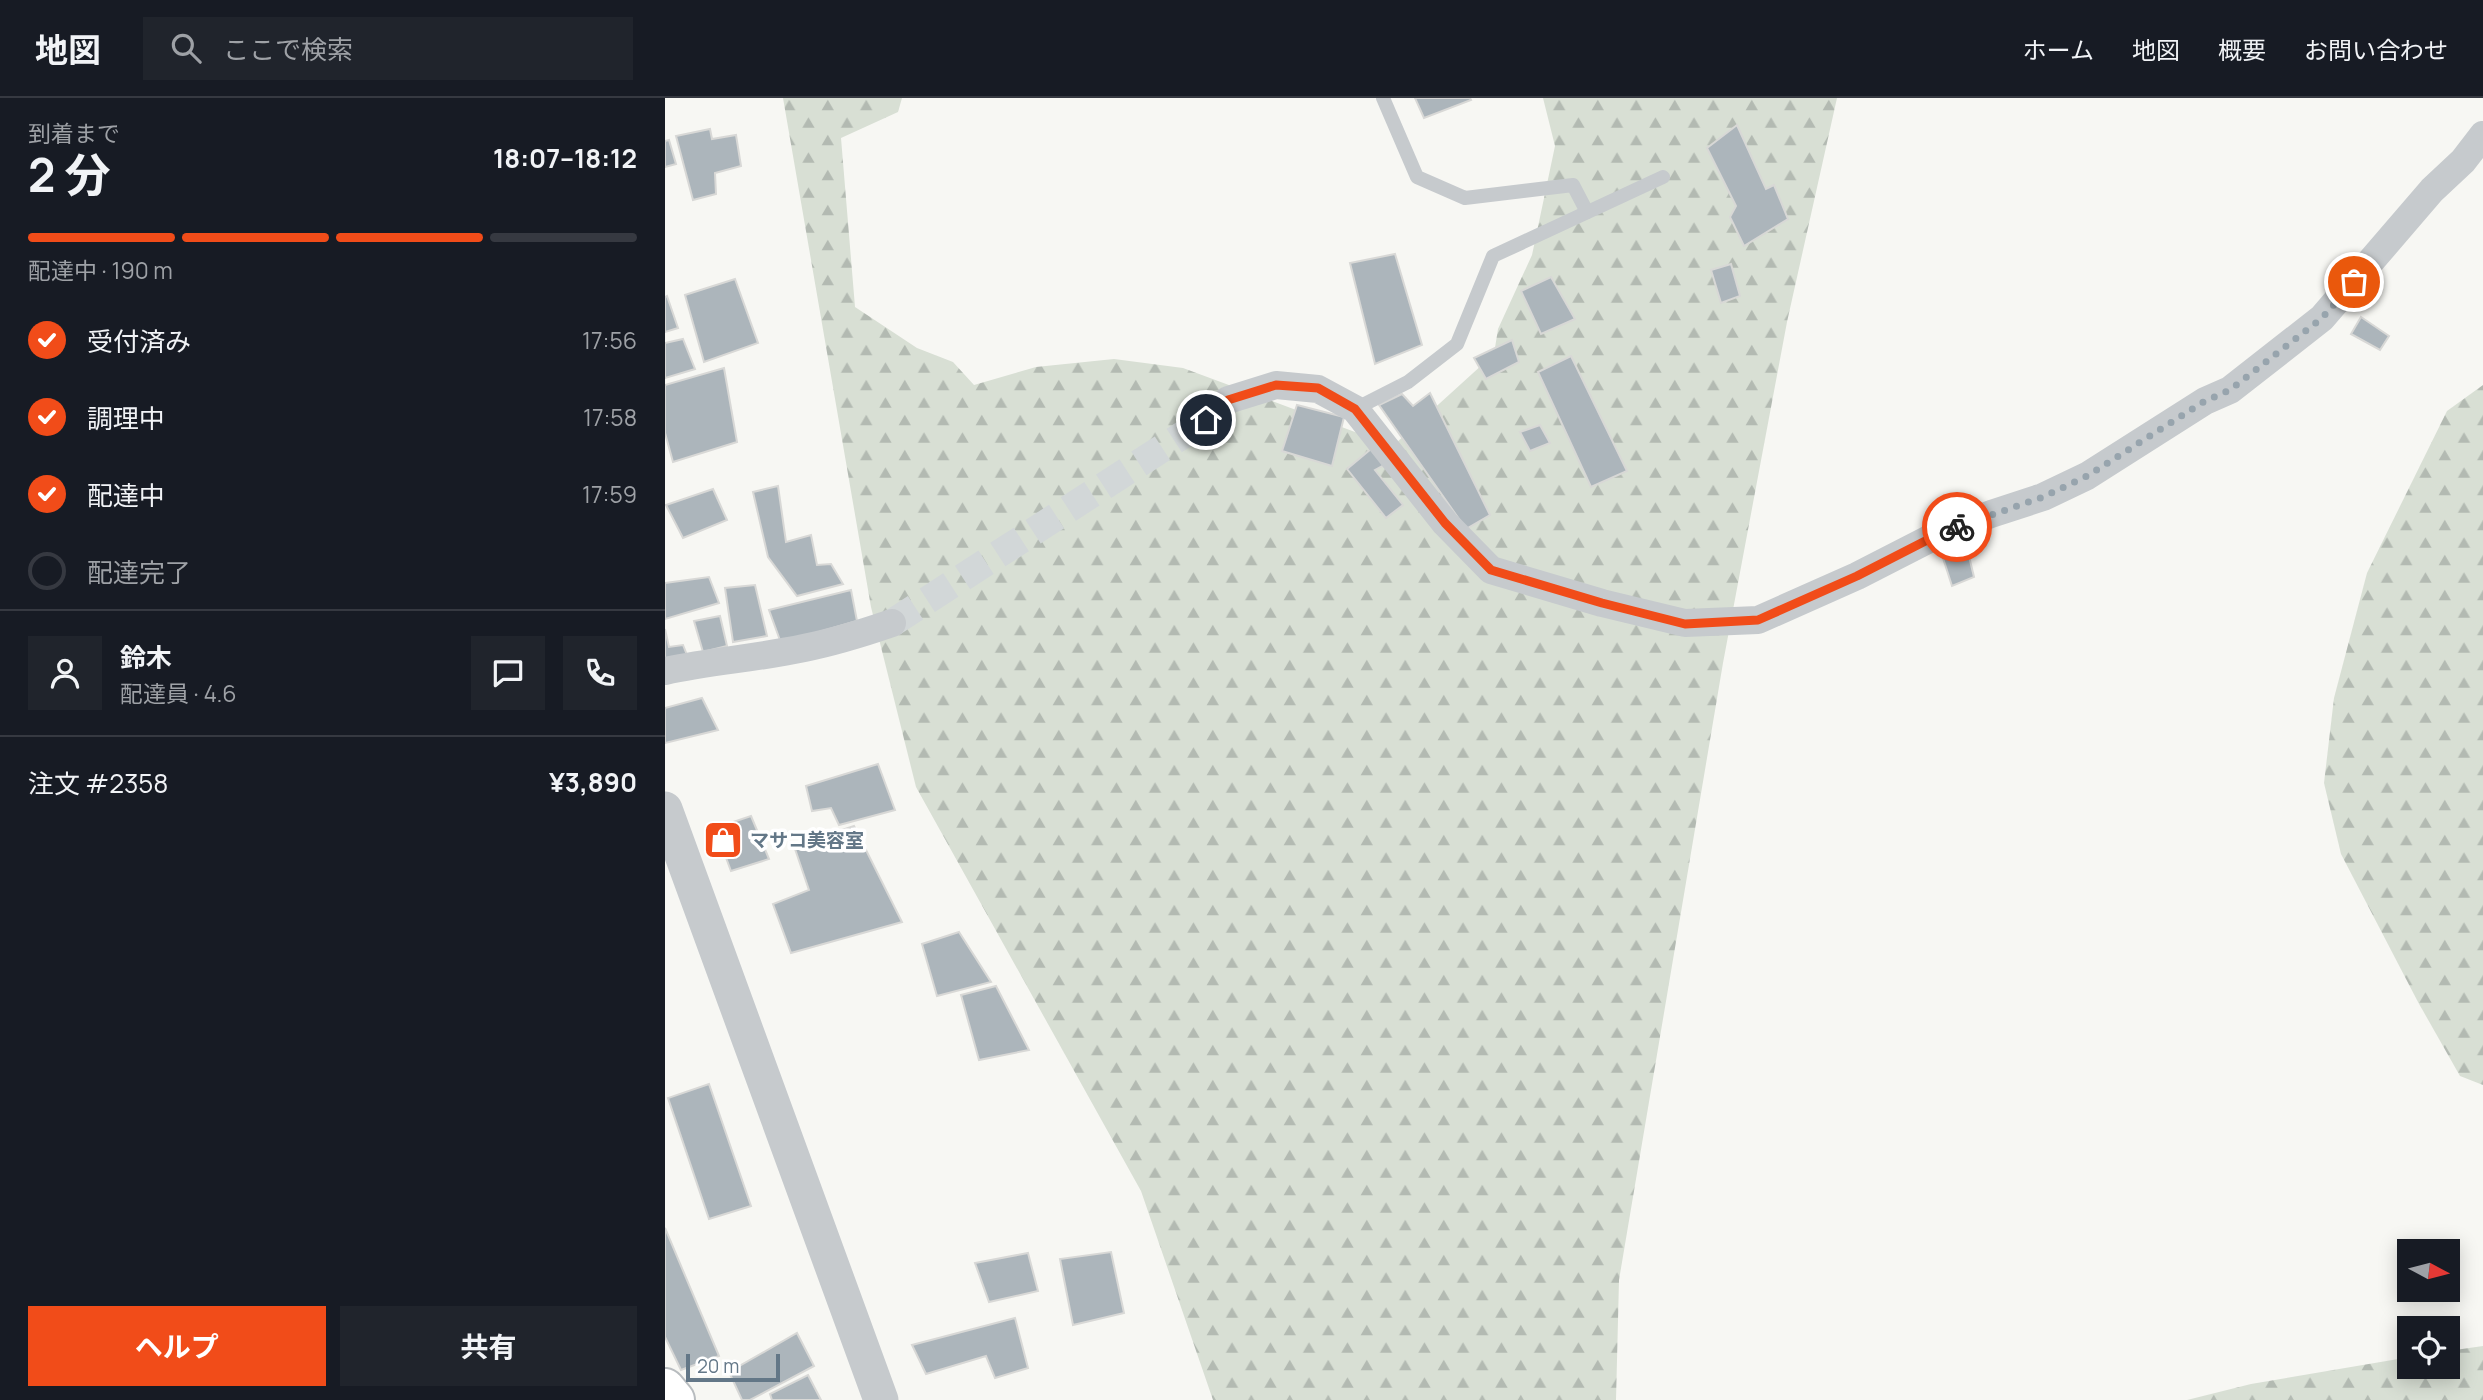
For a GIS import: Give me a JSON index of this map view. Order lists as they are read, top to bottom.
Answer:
{
  "places": {
    "shop": ["マサコ美容室"]
  },
  "scale_bar": "20 m",
  "north": "right",
  "page": {
    "header": "地図",
    "search": "ここで検索",
    "nav": [
      "ホーム",
      "地図",
      "概要",
      "お問い合わせ"
    ],
    "heading": ["2 分", "到着まで", "18:07–18:12"],
    "panel": [
      "鈴木",
      "配達員 · 4.6",
      "注文 #2358",
      "¥3,890"
    ],
    "bar": "配達中 · 190 m",
    "list": [
      ["受付済み", "17:56"],
      ["調理中", "17:58"],
      ["配達中", "17:59"],
      "配達完了"
    ],
    "buttons": ["ヘルプ", "共有"],
    "scale": "20 m"
  }
}
